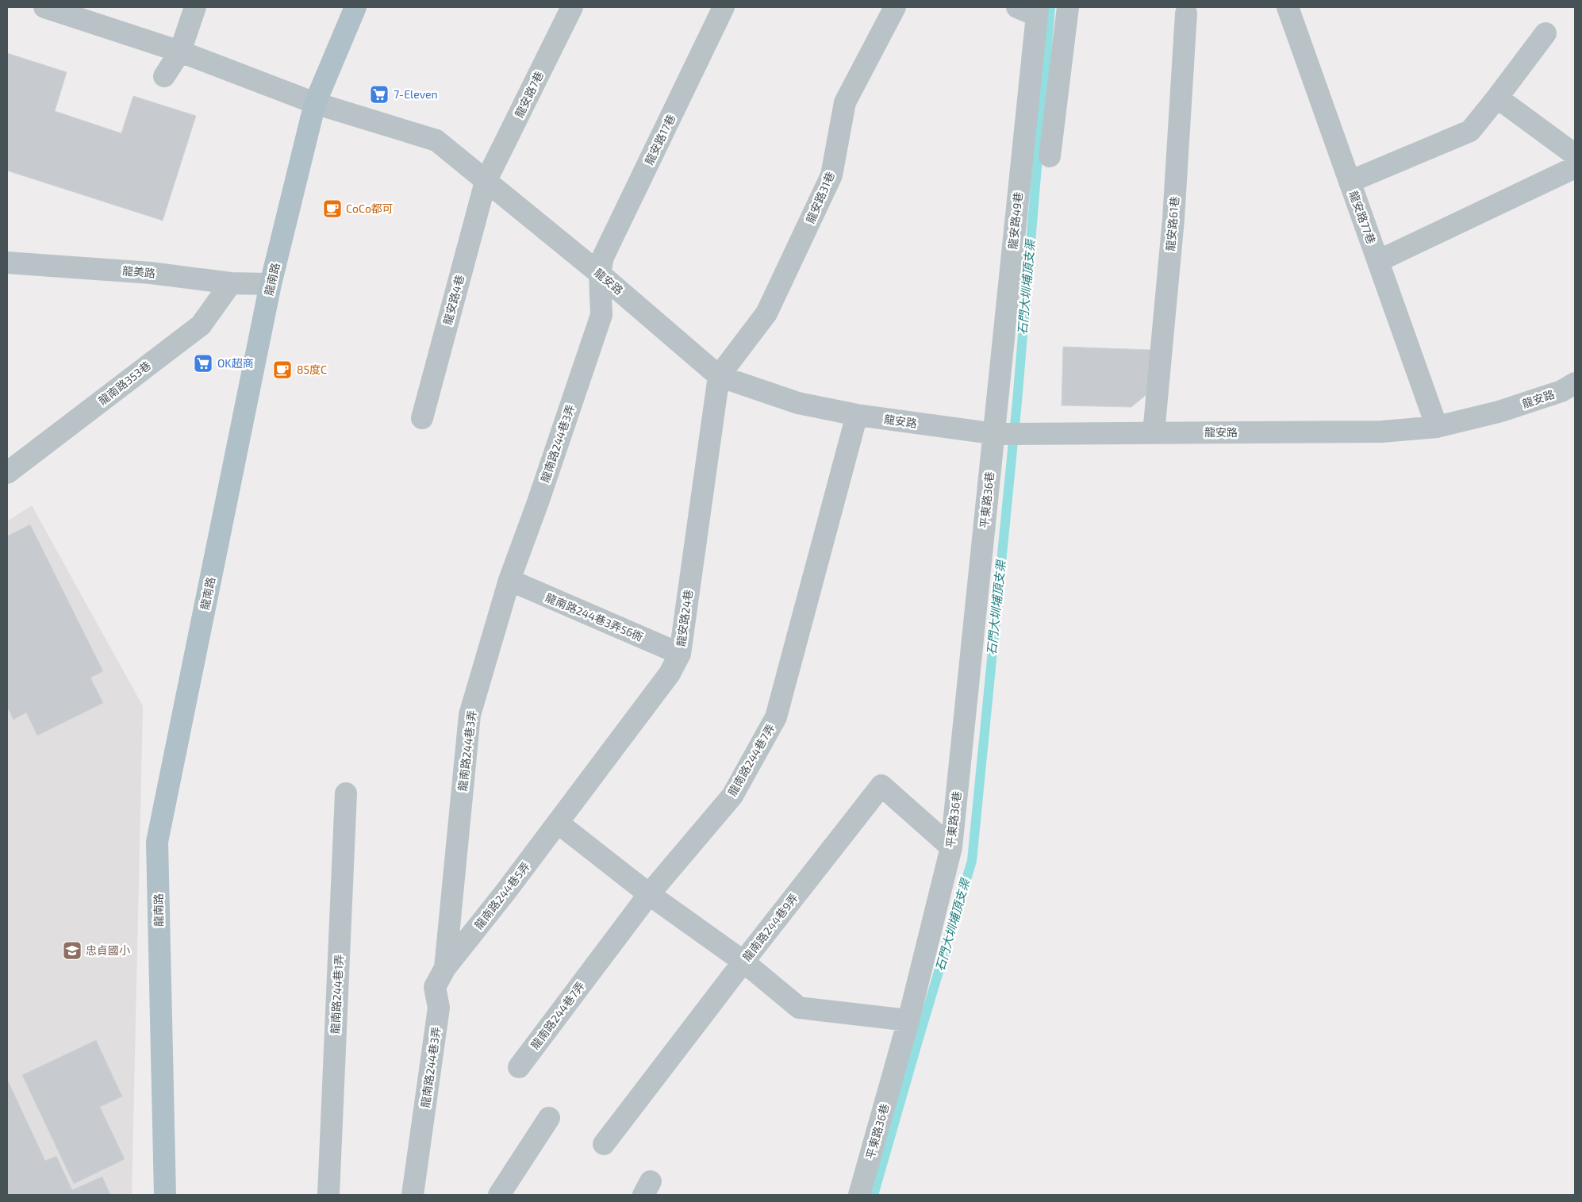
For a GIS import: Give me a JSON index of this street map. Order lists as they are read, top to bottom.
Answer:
{
  "streets": {
    "main road": ["龍南路"],
    "street": [
      "龍安路7巷",
      "龍安路17巷",
      "龍安路31巷",
      "龍安路77巷",
      "龍安路49巷",
      "龍安路61巷",
      "龍美路",
      "龍安路",
      "龍安路4巷",
      "龍南路353巷",
      "龍南路244巷3弄",
      "平東路36巷",
      "龍南路244巷3弄56衖",
      "龍安路24巷",
      "龍南路244巷7弄",
      "龍南路244巷5弄",
      "龍南路244巷9弄",
      "龍南路244巷1弄"
    ]
  },
  "crossings": [
    ["龍安路7巷", "龍安路"],
    ["龍安路7巷", "龍安路4巷"],
    ["龍安路17巷", "龍安路"],
    ["龍安路17巷", "龍南路244巷3弄"],
    ["龍安路31巷", "龍安路"],
    ["龍安路31巷", "龍安路24巷"],
    ["龍安路77巷", "龍安路"],
    ["龍安路49巷", "龍安路"],
    ["龍安路49巷", "平東路36巷"],
    ["龍安路61巷", "龍安路"],
    ["龍美路", "龍南路"],
    ["龍美路", "龍南路353巷"],
    ["龍南路", "龍安路"],
    ["龍安路", "龍安路4巷"],
    ["龍安路", "龍南路244巷3弄"],
    ["龍安路", "平東路36巷"],
    ["龍安路", "龍安路24巷"],
    ["龍安路", "龍南路244巷7弄"],
    ["龍南路244巷3弄", "龍南路244巷3弄56衖"],
    ["龍南路244巷3弄", "龍南路244巷5弄"],
    ["平東路36巷", "龍南路244巷9弄"],
    ["龍南路244巷3弄56衖", "龍安路24巷"],
    ["龍安路24巷", "龍南路244巷5弄"]
  ],
  "water": ["石門大圳埔頂支渠"],
  "places": {
    "supermarket": ["7-Eleven", "OK超商"],
    "cafe": ["CoCo都可", "85度C"],
    "school or university": ["忠貞國小"]
  }
}
